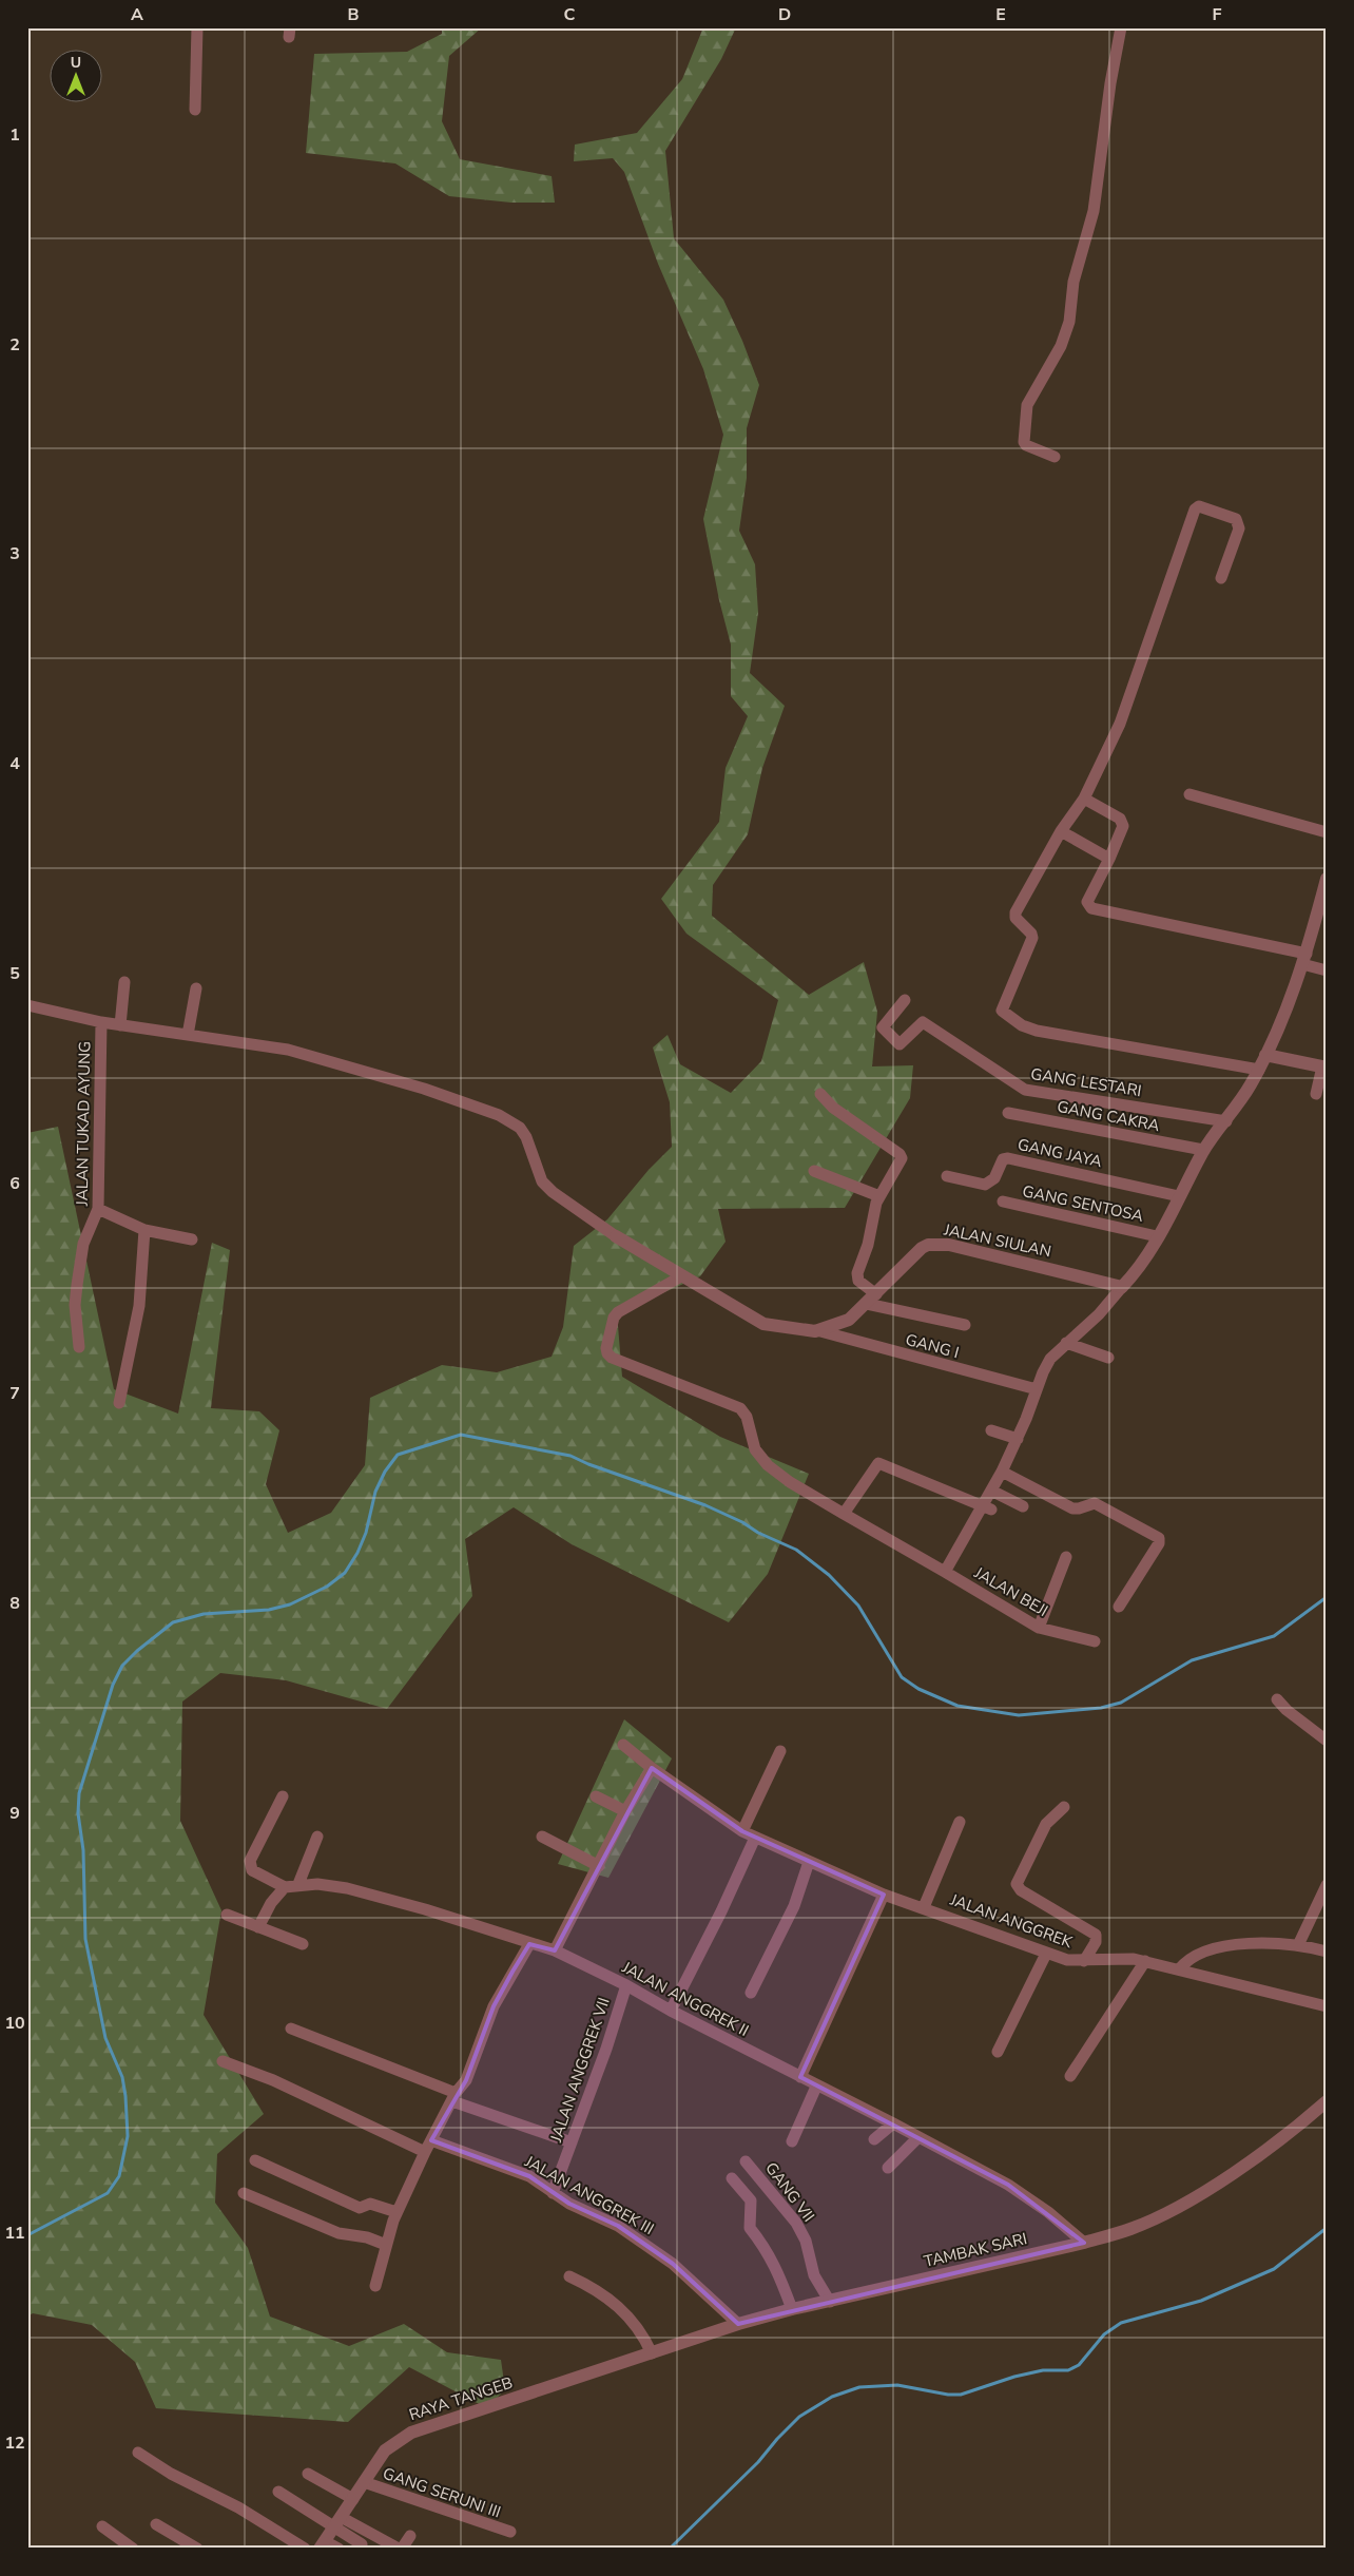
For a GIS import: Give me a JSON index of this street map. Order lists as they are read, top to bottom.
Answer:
{
  "streets": {
    "street": [
      "GANG LESTARI",
      "GANG CAKRA",
      "JALAN TUKAD AYUNG",
      "GANG JAYA",
      "GANG SENTOSA",
      "JALAN SIULAN",
      "GANG I",
      "JALAN BEJI",
      "JALAN ANGGREK",
      "JALAN ANGGREK II",
      "JALAN ANGGREK VII",
      "GANG VII",
      "JALAN ANGGREK III",
      "TAMBAK SARI",
      "RAYA TANGEB",
      "GANG SERUNI III"
    ]
  },
  "crossings": [
    ["JALAN SIULAN", "GANG I"],
    ["JALAN SIULAN", "JALAN BEJI"],
    ["JALAN ANGGREK II", "JALAN ANGGREK VII"],
    ["JALAN ANGGREK II", "TAMBAK SARI"],
    ["JALAN ANGGREK VII", "JALAN ANGGREK III"],
    ["GANG VII", "TAMBAK SARI"],
    ["JALAN ANGGREK III", "TAMBAK SARI"],
    ["TAMBAK SARI", "RAYA TANGEB"],
    ["RAYA TANGEB", "GANG SERUNI III"]
  ],
  "north": "top",
  "grid": {
    "columns": [
      "A",
      "B",
      "C",
      "D",
      "E",
      "F"
    ],
    "rows": [
      "1",
      "2",
      "3",
      "4",
      "5",
      "6",
      "7",
      "8",
      "9",
      "10",
      "11",
      "12"
    ]
  }
}
